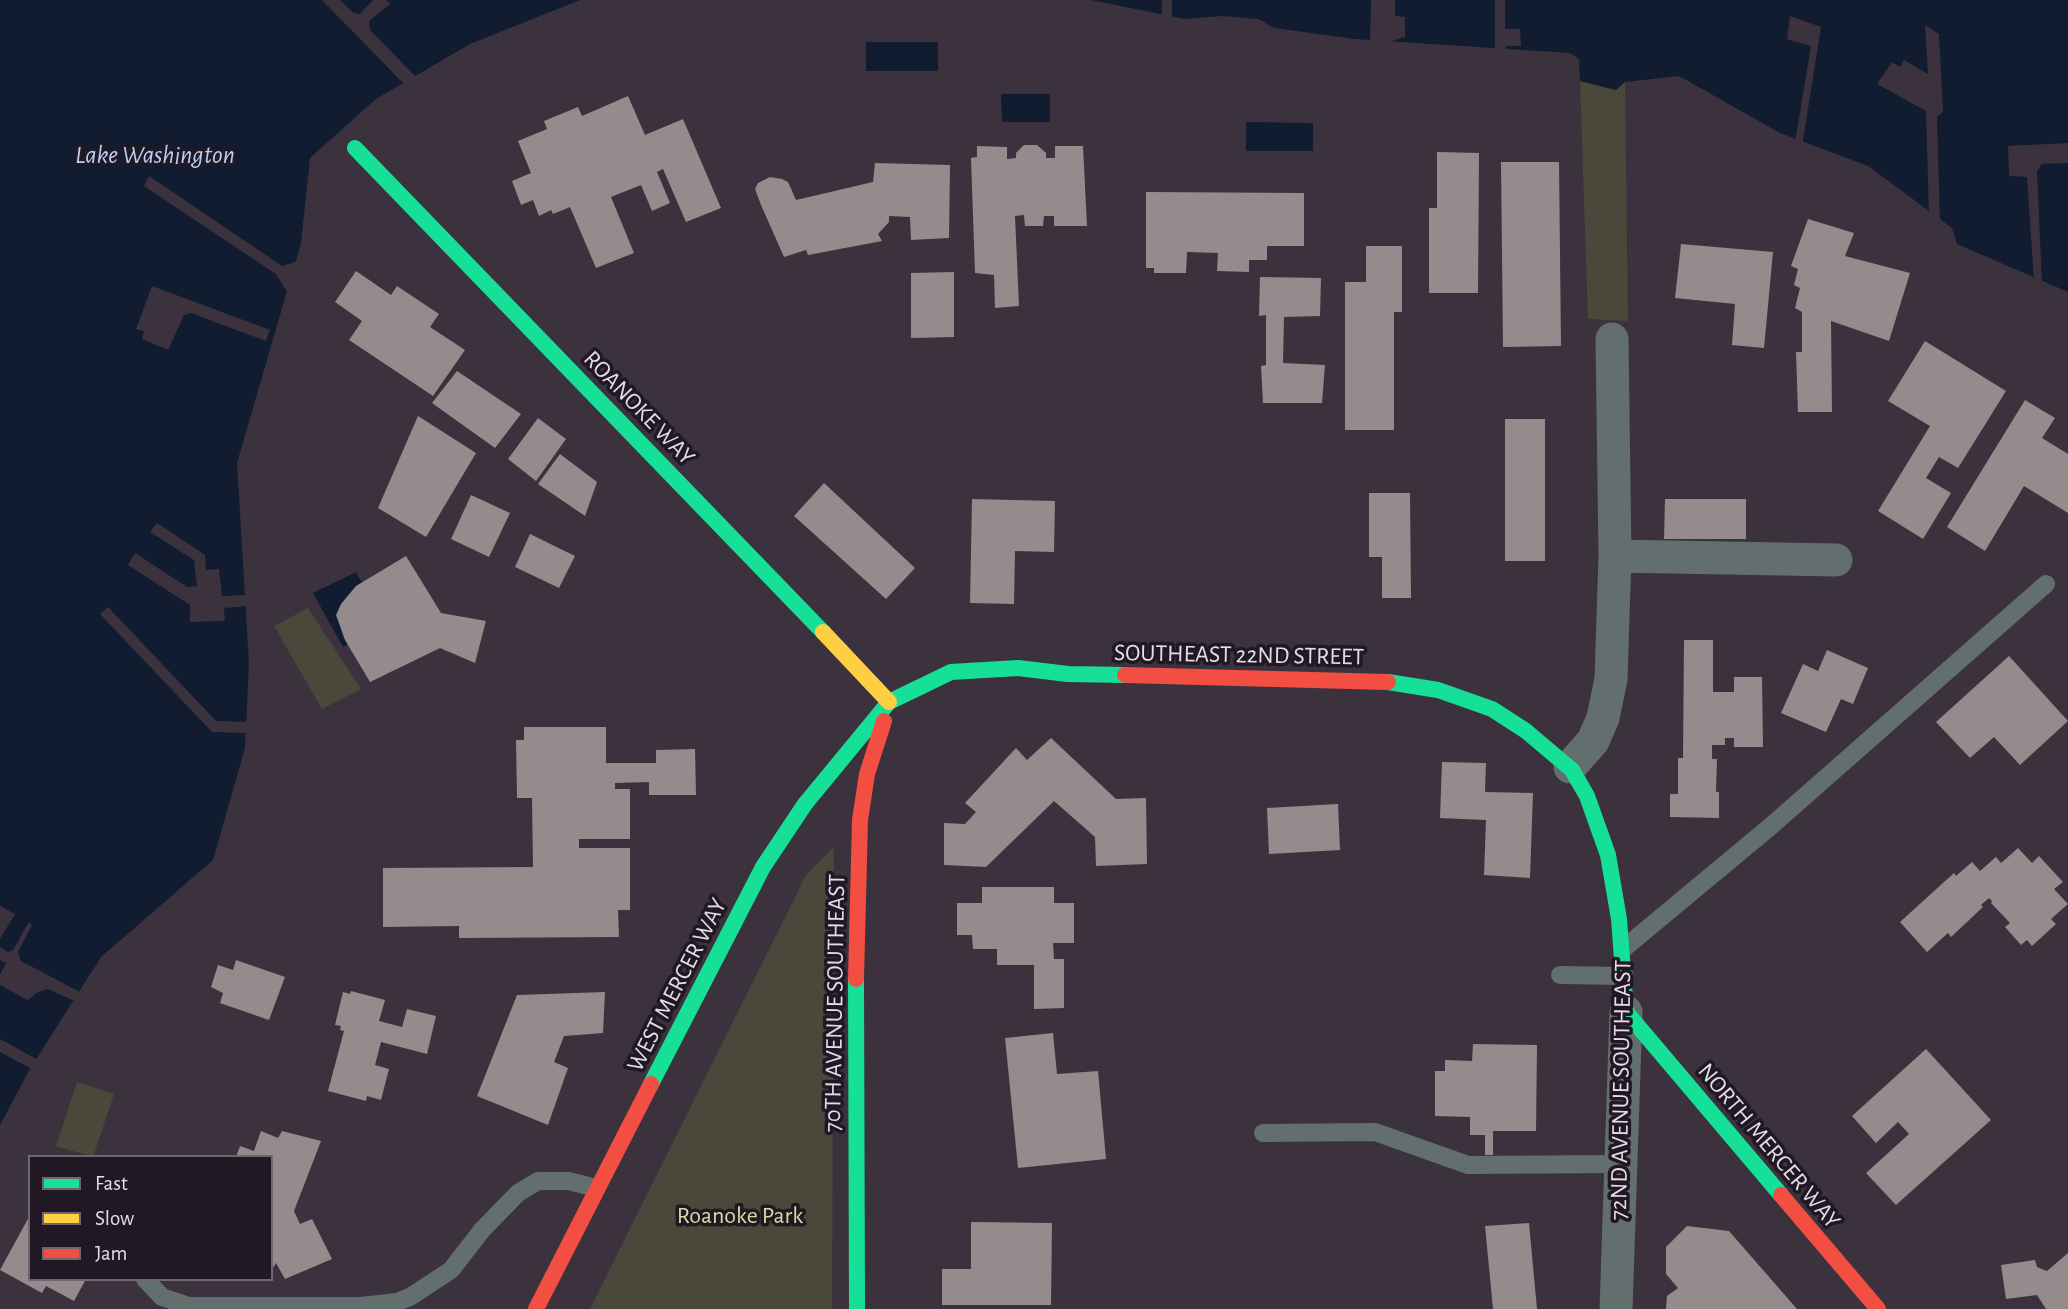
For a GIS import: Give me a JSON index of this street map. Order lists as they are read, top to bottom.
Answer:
{
  "streets": {
    "street": [
      "ROANOKE WAY",
      "SOUTHEAST 22ND STREET",
      "WEST MERCER WAY",
      "70TH AVENUE SOUTHEAST",
      "72ND AVENUE SOUTHEAST",
      "NORTH MERCER WAY"
    ]
  },
  "crossings": [
    ["ROANOKE WAY", "SOUTHEAST 22ND STREET"],
    ["ROANOKE WAY", "WEST MERCER WAY"],
    ["ROANOKE WAY", "70TH AVENUE SOUTHEAST"],
    ["SOUTHEAST 22ND STREET", "WEST MERCER WAY"],
    ["SOUTHEAST 22ND STREET", "70TH AVENUE SOUTHEAST"],
    ["SOUTHEAST 22ND STREET", "72ND AVENUE SOUTHEAST"],
    ["WEST MERCER WAY", "70TH AVENUE SOUTHEAST"],
    ["72ND AVENUE SOUTHEAST", "NORTH MERCER WAY"]
  ],
  "water": ["Lake Washington"],
  "parks": ["Roanoke Park"],
  "legend": ["Fast", "Slow", "Jam"]
}
